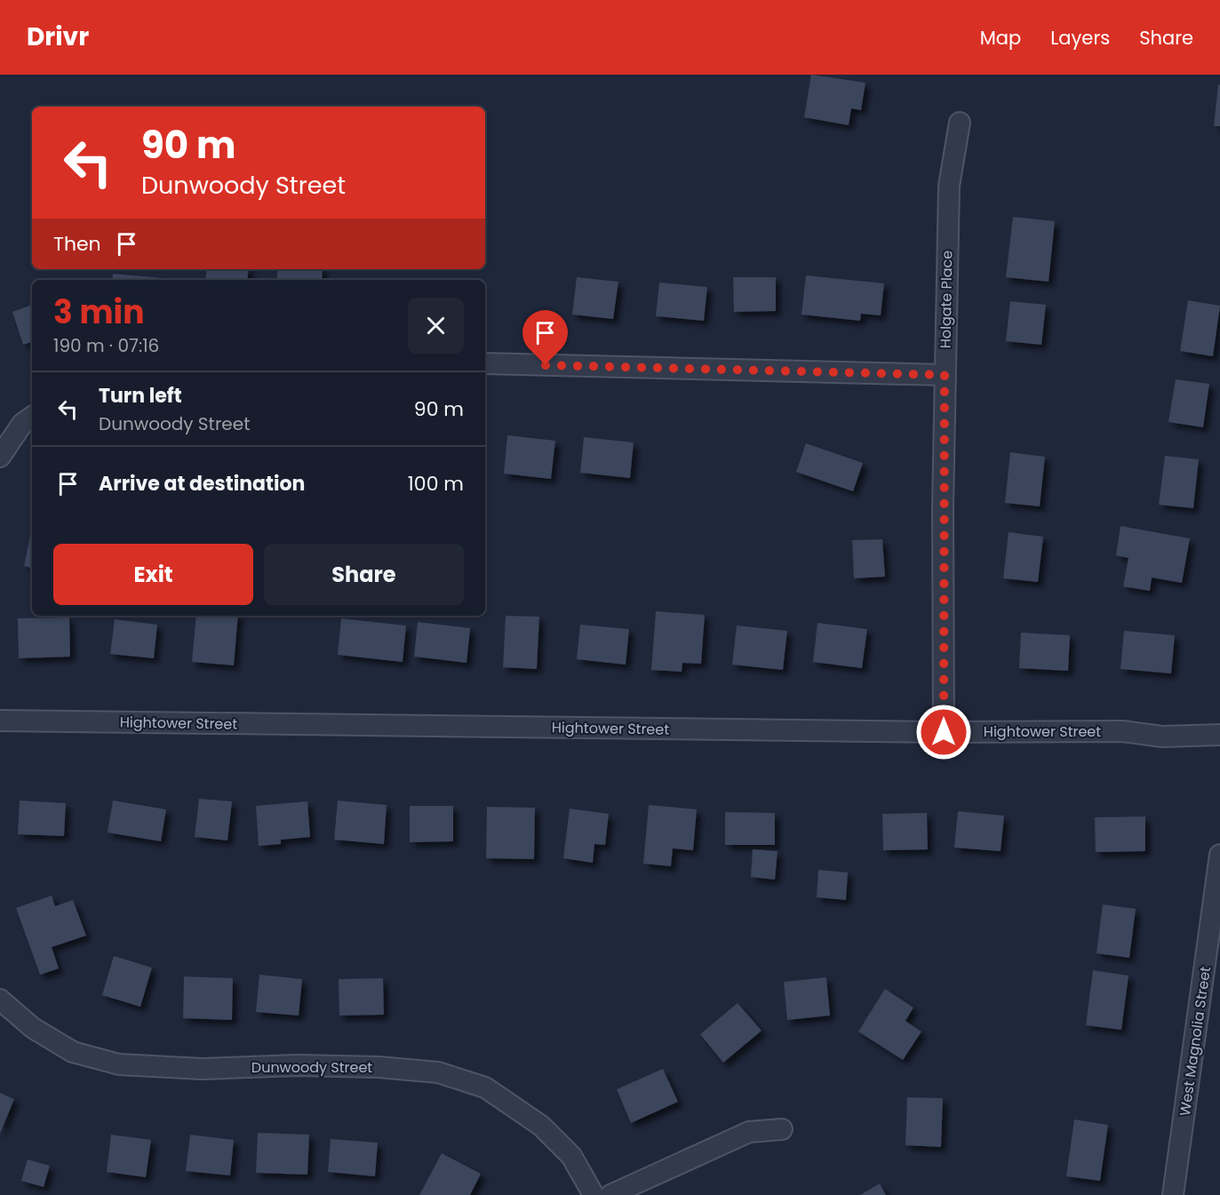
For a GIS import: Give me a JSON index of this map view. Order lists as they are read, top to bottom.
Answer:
{
  "streets": {
    "street": [
      "Holgate Place",
      "Hightower Street",
      "West Magnolia Street",
      "Dunwoody Street"
    ]
  },
  "crossings": [
    ["Holgate Place", "Hightower Street"]
  ],
  "page": {
    "header": "Drivr",
    "nav": ["Map", "Layers", "Share"],
    "turn": ["90 m", "Dunwoody Street"],
    "then": "Then",
    "heading": ["3 min", "190 m · 07:16"],
    "list": [
      {
        "name": "Turn left",
        "note": "Dunwoody Street",
        "value": "90 m"
      },
      {
        "name": "Arrive at destination",
        "value": "100 m"
      }
    ],
    "buttons": ["Exit", "Share"]
  }
}
